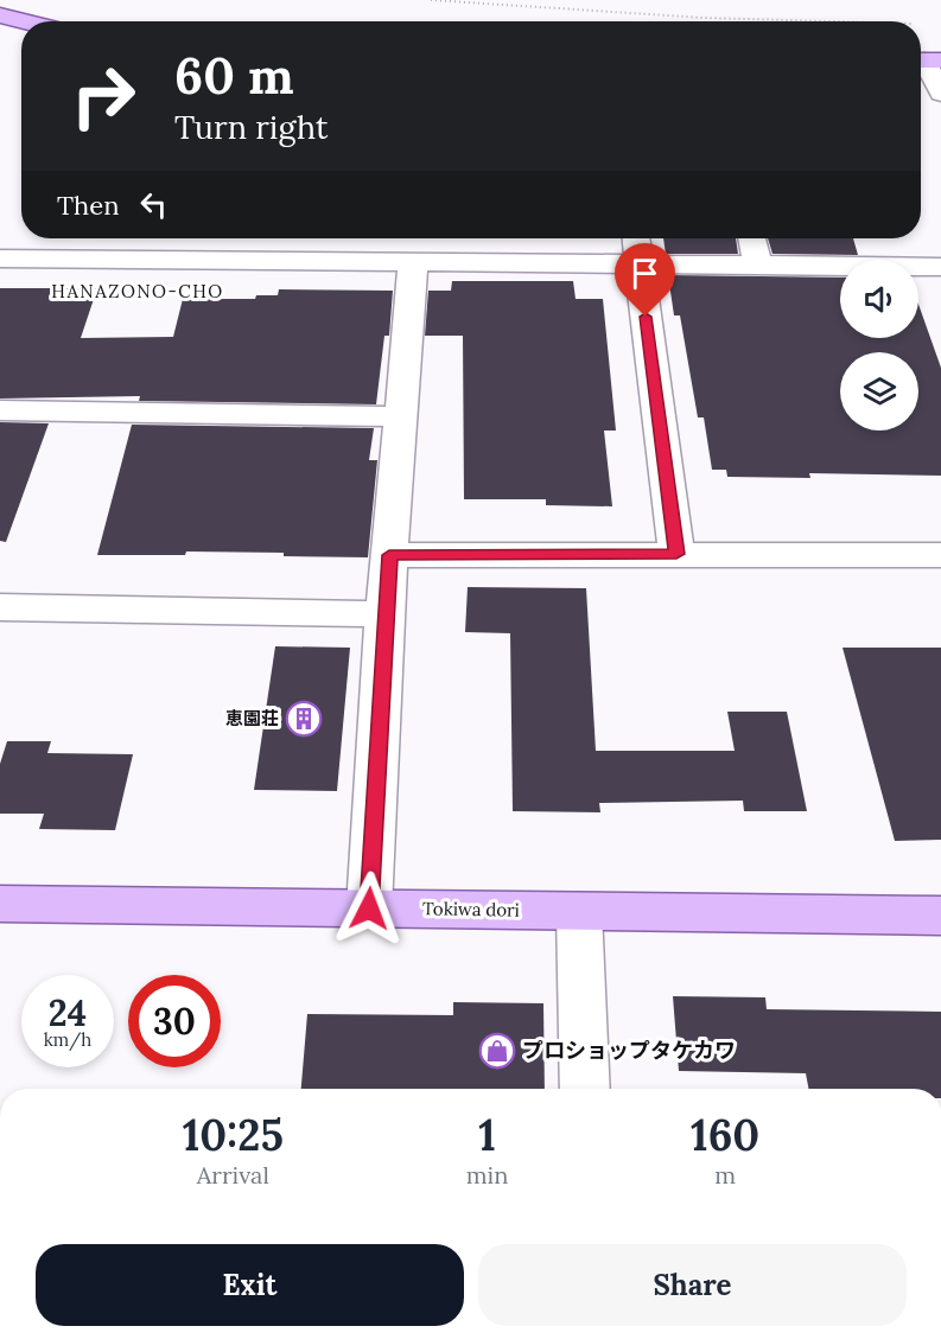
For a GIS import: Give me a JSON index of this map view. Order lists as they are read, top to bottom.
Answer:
{
  "streets": {
    "main road": ["Tokiwa dori"]
  },
  "districts": ["HANAZONO-CHO"],
  "places": {
    "building": ["恵園荘"],
    "shop": ["プロショップタケカワ"]
  },
  "page": {
    "turn": ["60 m", "Turn right"],
    "then": "Then",
    "speed": "24 km/h",
    "limit": "30",
    "eta": [
      "10:25",
      "Arrival",
      "1",
      "min",
      "160",
      "m"
    ],
    "buttons": ["Exit", "Share"]
  }
}
